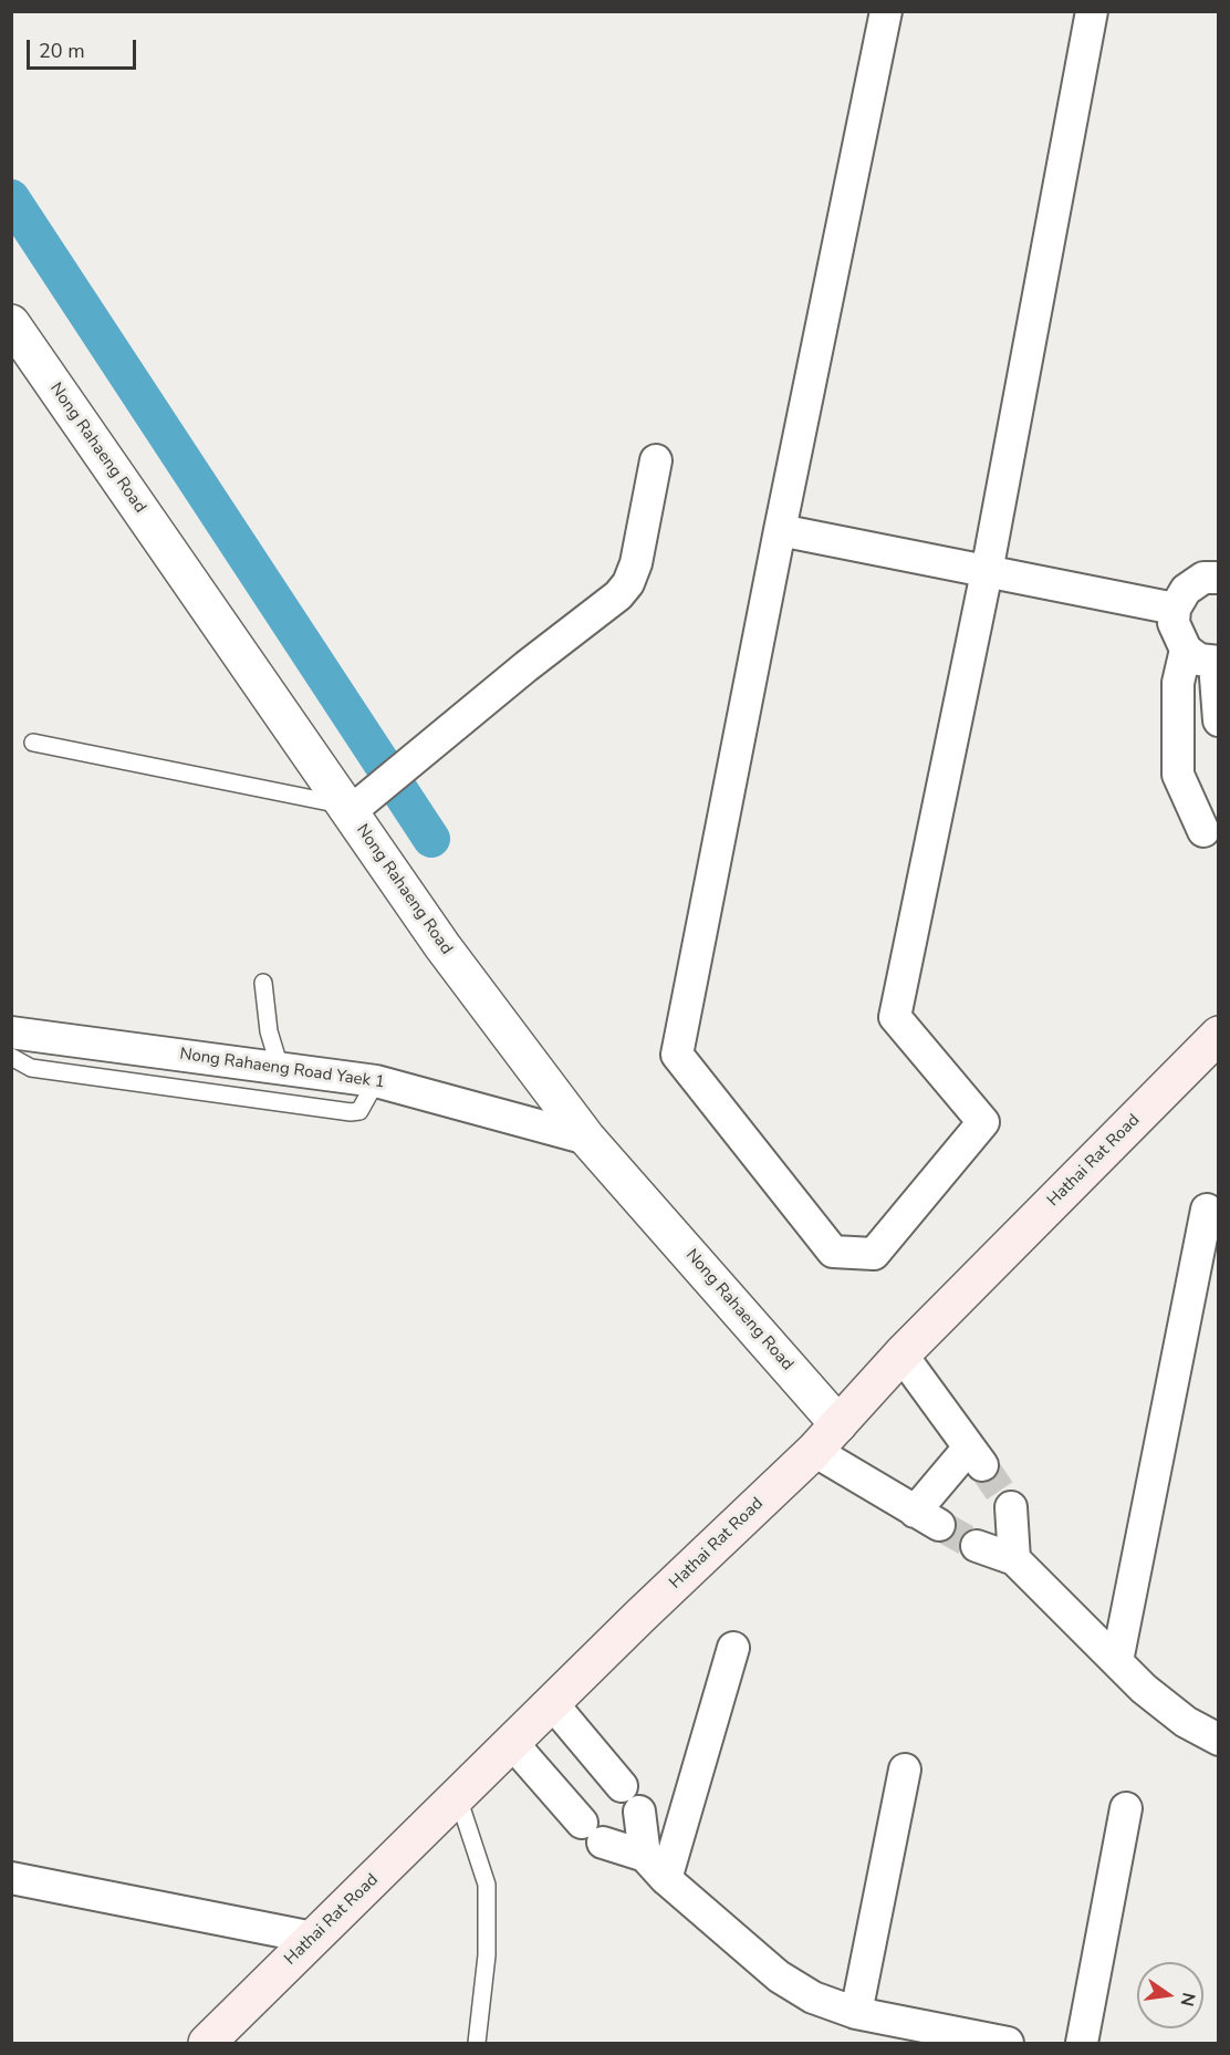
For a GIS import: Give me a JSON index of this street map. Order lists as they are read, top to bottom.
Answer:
{
  "streets": {
    "main road": ["Hathai Rat Road"],
    "street": ["Nong Rahaeng Road", "Nong Rahaeng Road Yaek 1"]
  },
  "crossings": [
    ["Nong Rahaeng Road", "Nong Rahaeng Road Yaek 1"],
    ["Nong Rahaeng Road", "Hathai Rat Road"]
  ],
  "scale_bar": "20 m",
  "north": "right"
}
